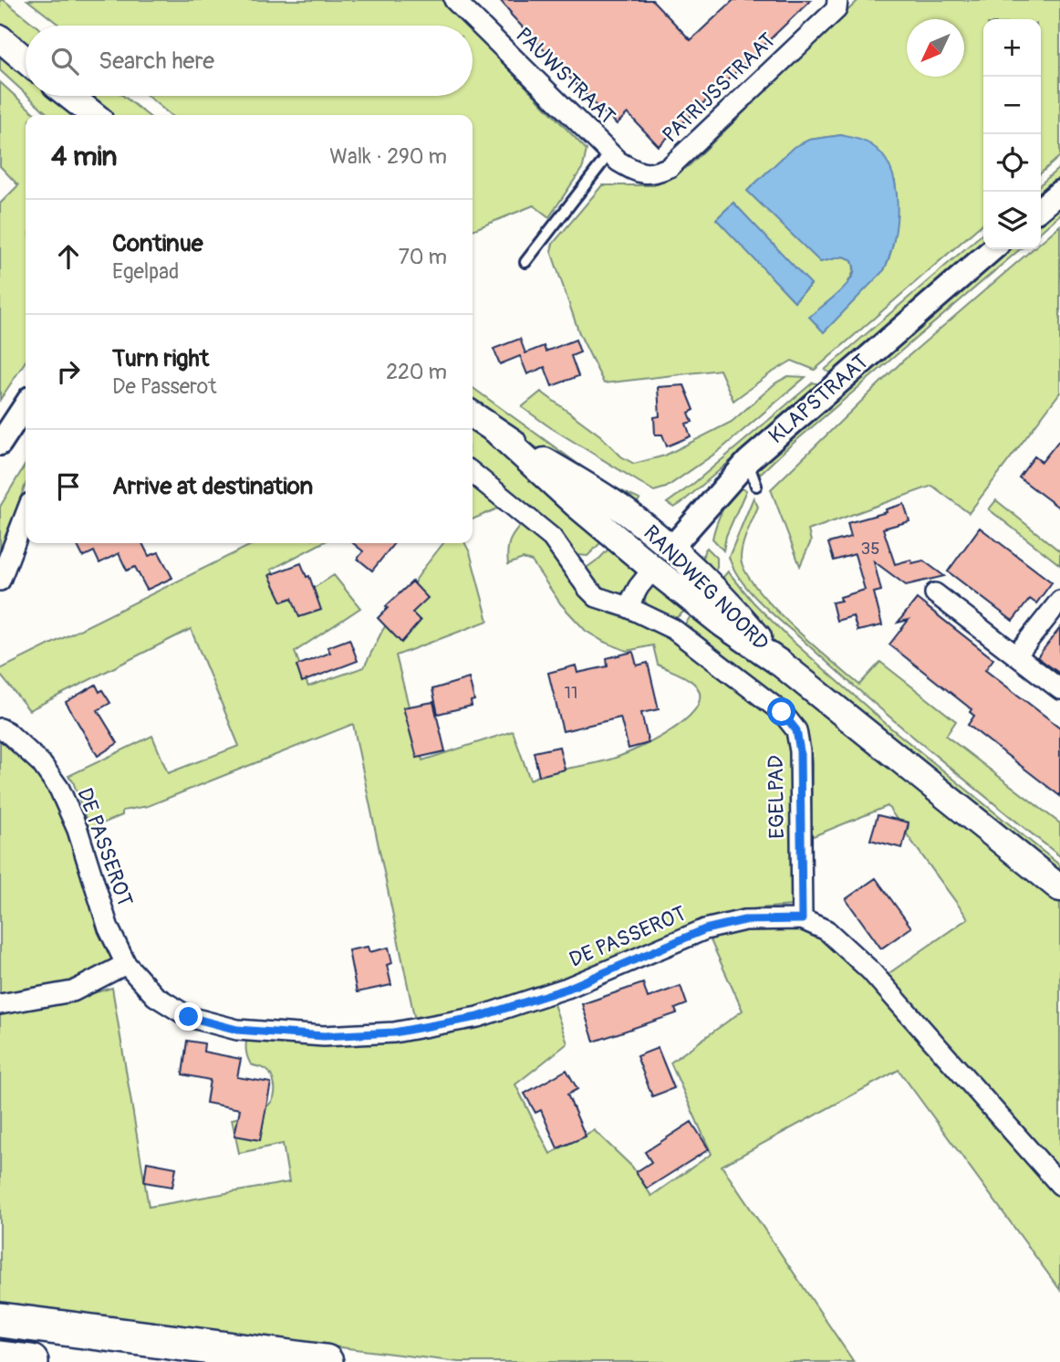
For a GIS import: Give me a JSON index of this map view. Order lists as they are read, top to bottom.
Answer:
{
  "streets": {
    "main road": ["KLAPSTRAAT", "RANDWEG NOORD"],
    "street": [
      "PAUWSTRAAT",
      "PATRIJSSTRAAT",
      "EGELPAD",
      "DE PASSEROT"
    ]
  },
  "crossings": [
    ["PAUWSTRAAT", "PATRIJSSTRAAT"],
    ["KLAPSTRAAT", "RANDWEG NOORD"],
    ["EGELPAD", "DE PASSEROT"]
  ],
  "house_numbers": ["35", "11"],
  "north": "bottom left",
  "page": {
    "map_buttons": ["+", "−"],
    "search": "Search here",
    "heading": ["4 min", "Walk · 290 m"],
    "list": [
      ["Continue", "Egelpad", "70 m"],
      ["Turn right", "De Passerot", "220 m"],
      "Arrive at destination"
    ]
  }
}
